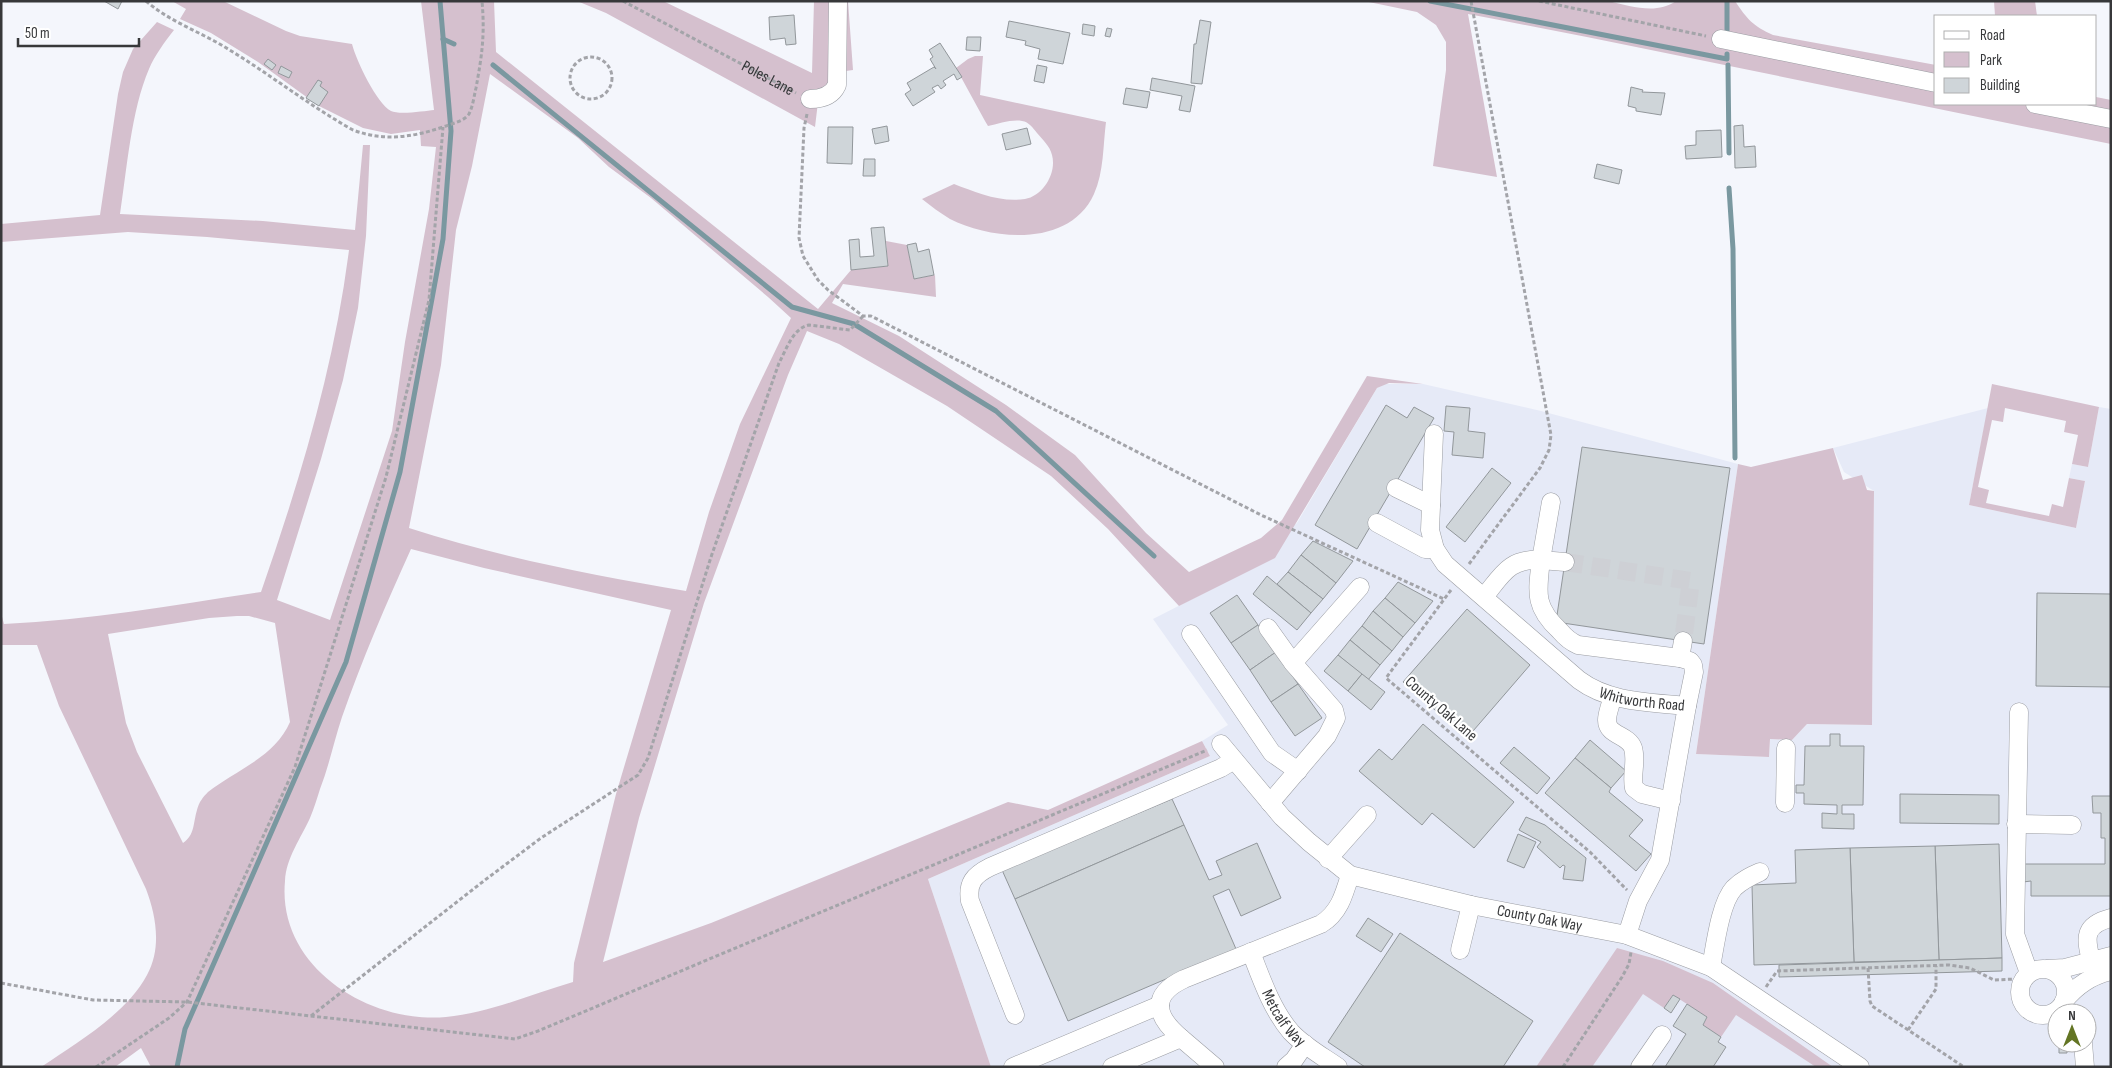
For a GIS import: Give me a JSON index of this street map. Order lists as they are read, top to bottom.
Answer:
{
  "streets": {
    "street": [
      "Poles Lane",
      "Whitworth Road",
      "County Oak Way",
      "Metcalf Way"
    ],
    "path": ["County Oak Lane"]
  },
  "crossings": [
    ["Whitworth Road", "County Oak Lane"],
    ["Whitworth Road", "County Oak Way"]
  ],
  "legend": ["Road", "Park", "Building"],
  "scale_bar": "50 m",
  "north": "top"
}
